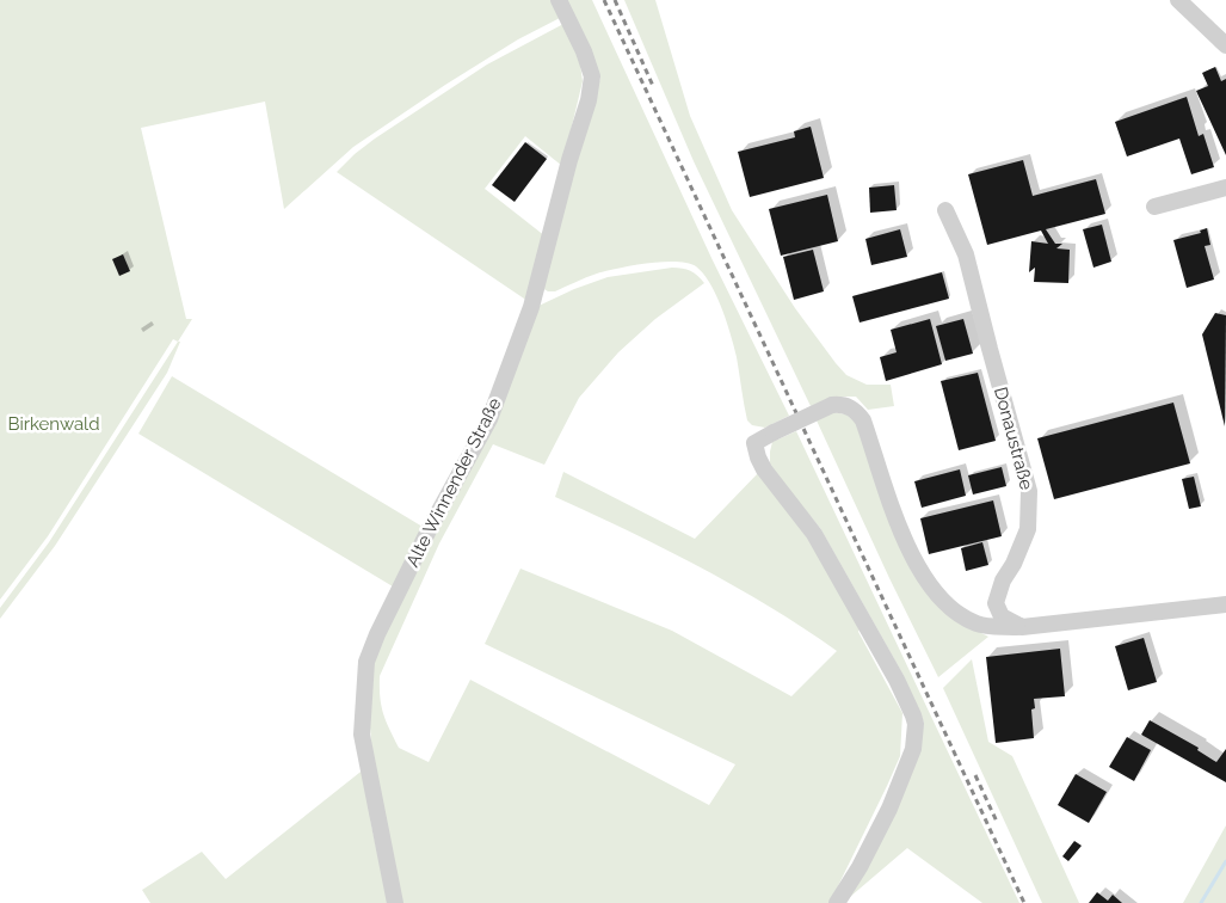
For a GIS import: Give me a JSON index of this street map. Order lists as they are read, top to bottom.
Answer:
{
  "streets": {
    "street": ["Donaustraße", "Alte Winnender Straße"]
  },
  "parks": ["Birkenwald"]
}
